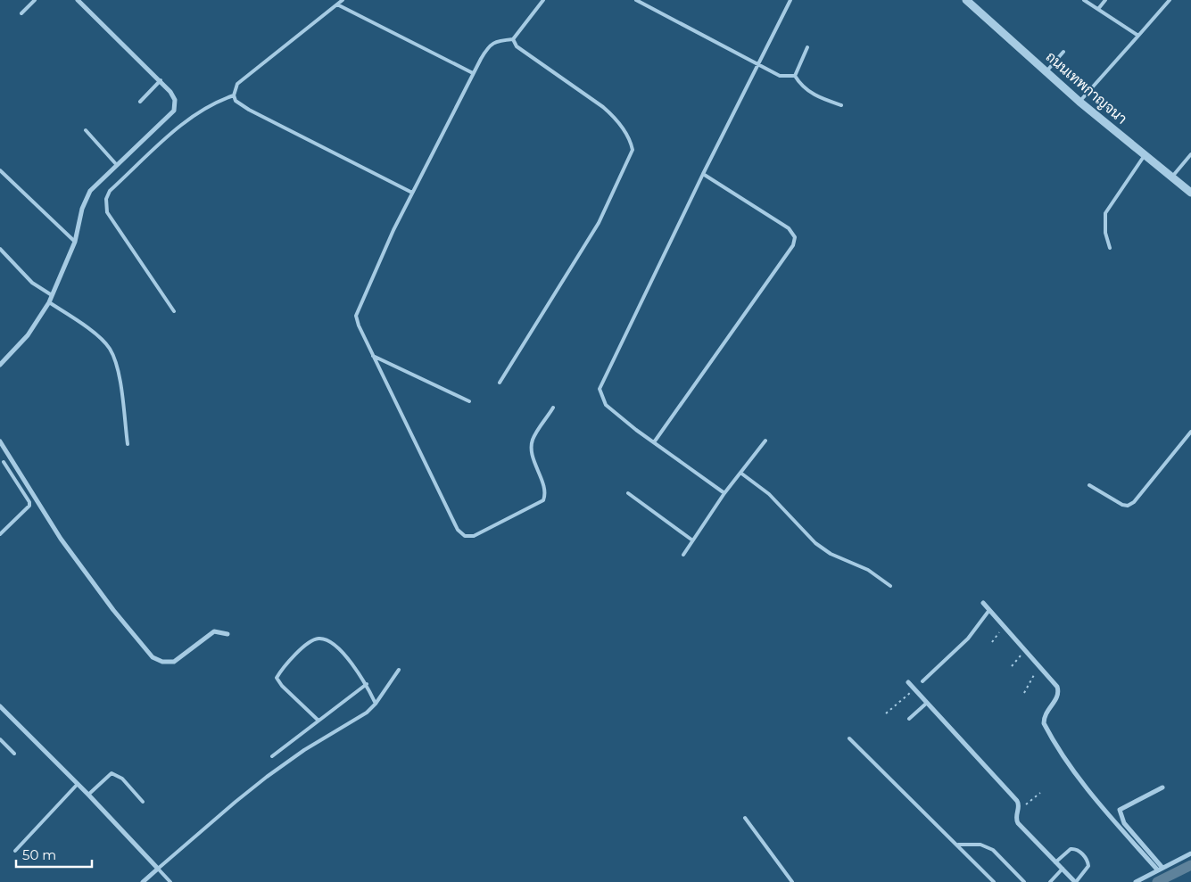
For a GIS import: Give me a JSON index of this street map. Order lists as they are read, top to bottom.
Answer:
{
  "streets": {
    "street": ["ถนนเทพกาญจนา"]
  },
  "scale_bar": "50 m"
}
